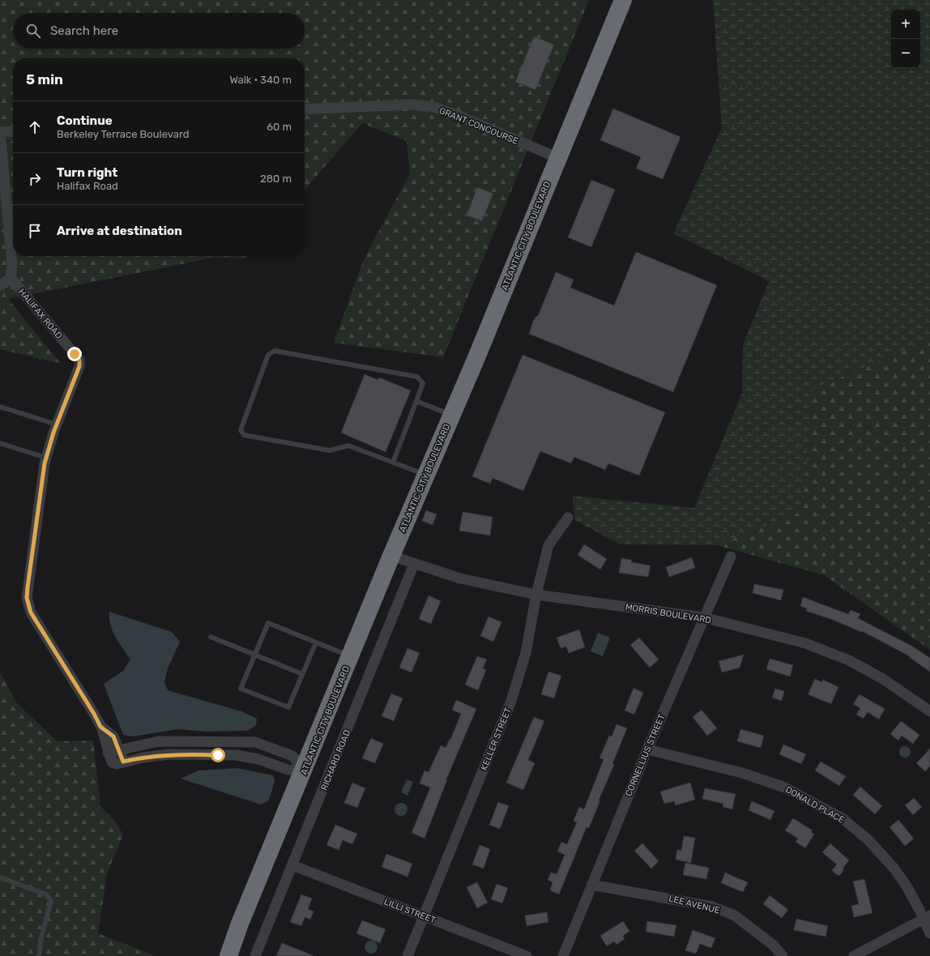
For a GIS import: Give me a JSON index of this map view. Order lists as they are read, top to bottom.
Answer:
{
  "streets": {
    "highway": ["ATLANTIC CITY BOULEVARD"],
    "street": [
      "GRANT CONCOURSE",
      "HALIFAX ROAD",
      "MORRIS BOULEVARD",
      "KELLER STREET",
      "CORNELLIUS STREET",
      "RICHARD ROAD",
      "DONALD PLACE",
      "LEE AVENUE",
      "LILLI STREET"
    ]
  },
  "crossings": [
    ["GRANT CONCOURSE", "ATLANTIC CITY BOULEVARD"],
    ["ATLANTIC CITY BOULEVARD", "MORRIS BOULEVARD"],
    ["MORRIS BOULEVARD", "KELLER STREET"],
    ["MORRIS BOULEVARD", "CORNELLIUS STREET"],
    ["MORRIS BOULEVARD", "RICHARD ROAD"],
    ["KELLER STREET", "LILLI STREET"],
    ["CORNELLIUS STREET", "DONALD PLACE"],
    ["CORNELLIUS STREET", "LEE AVENUE"],
    ["RICHARD ROAD", "LILLI STREET"]
  ],
  "page": {
    "map_buttons": ["+", "−"],
    "search": "Search here",
    "heading": ["5 min", "Walk · 340 m"],
    "list": [
      ["Continue", "Berkeley Terrace Boulevard", "60 m"],
      ["Turn right", "Halifax Road", "280 m"],
      "Arrive at destination"
    ]
  }
}
